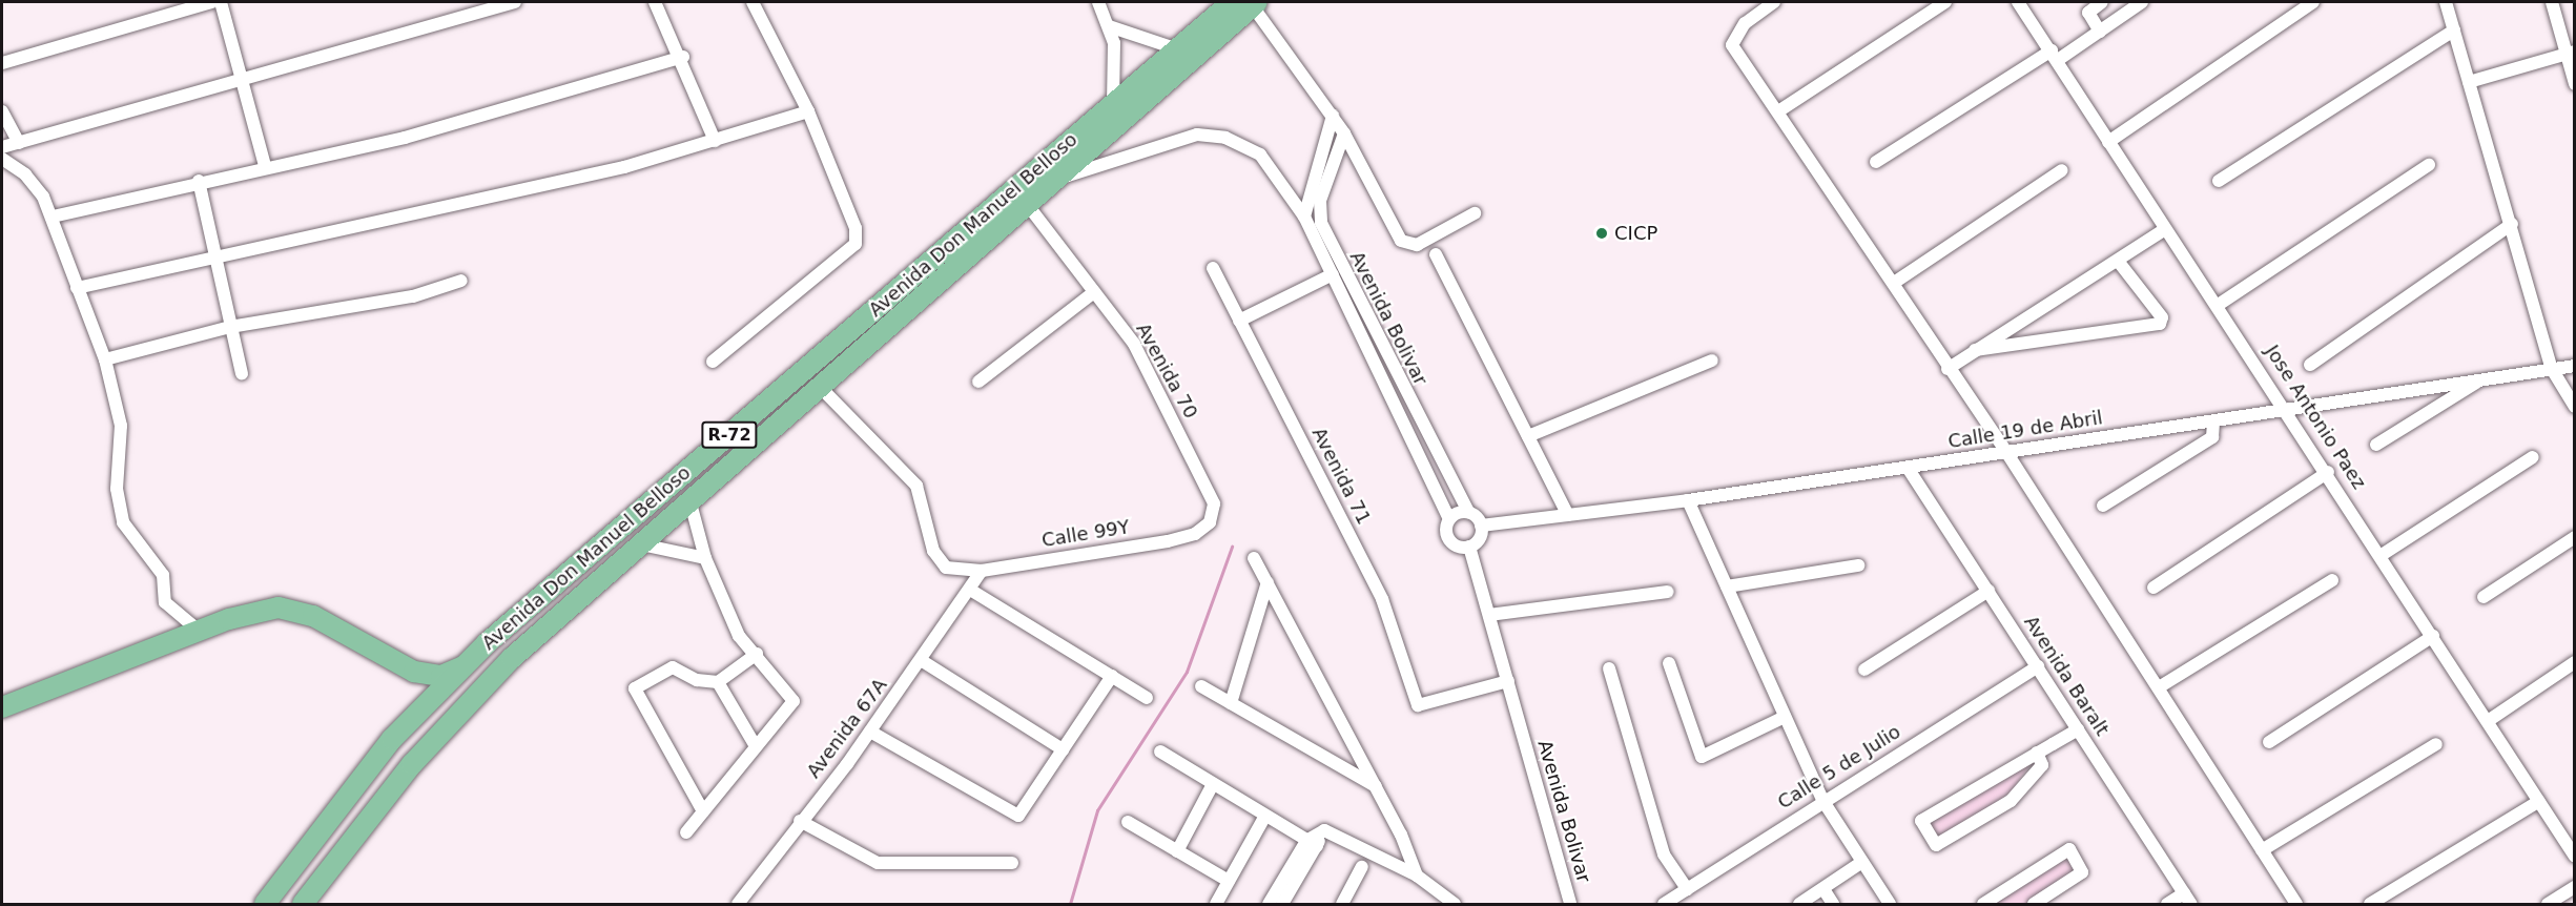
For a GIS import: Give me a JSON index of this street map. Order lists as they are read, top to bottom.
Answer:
{
  "streets": {
    "main road": ["Avenida Don Manuel Belloso", "R-72"],
    "street": [
      "Avenida Bolivar",
      "Avenida 70",
      "Jose Antonio Paez",
      "Calle 19 de Abril",
      "Avenida 71",
      "Calle 99Y",
      "Avenida Baralt",
      "Avenida 67A",
      "Calle 5 de Julio"
    ]
  },
  "crossings": [
    ["Avenida Don Manuel Belloso", "Avenida 70"],
    ["Avenida Bolivar", "Calle 19 de Abril"],
    ["Avenida Bolivar", "Avenida 71"],
    ["Avenida 70", "Calle 99Y"],
    ["Jose Antonio Paez", "Calle 19 de Abril"],
    ["Calle 19 de Abril", "Avenida Baralt"],
    ["Calle 99Y", "Avenida 67A"],
    ["Avenida Baralt", "Calle 5 de Julio"]
  ],
  "places": ["CICP"]
}
